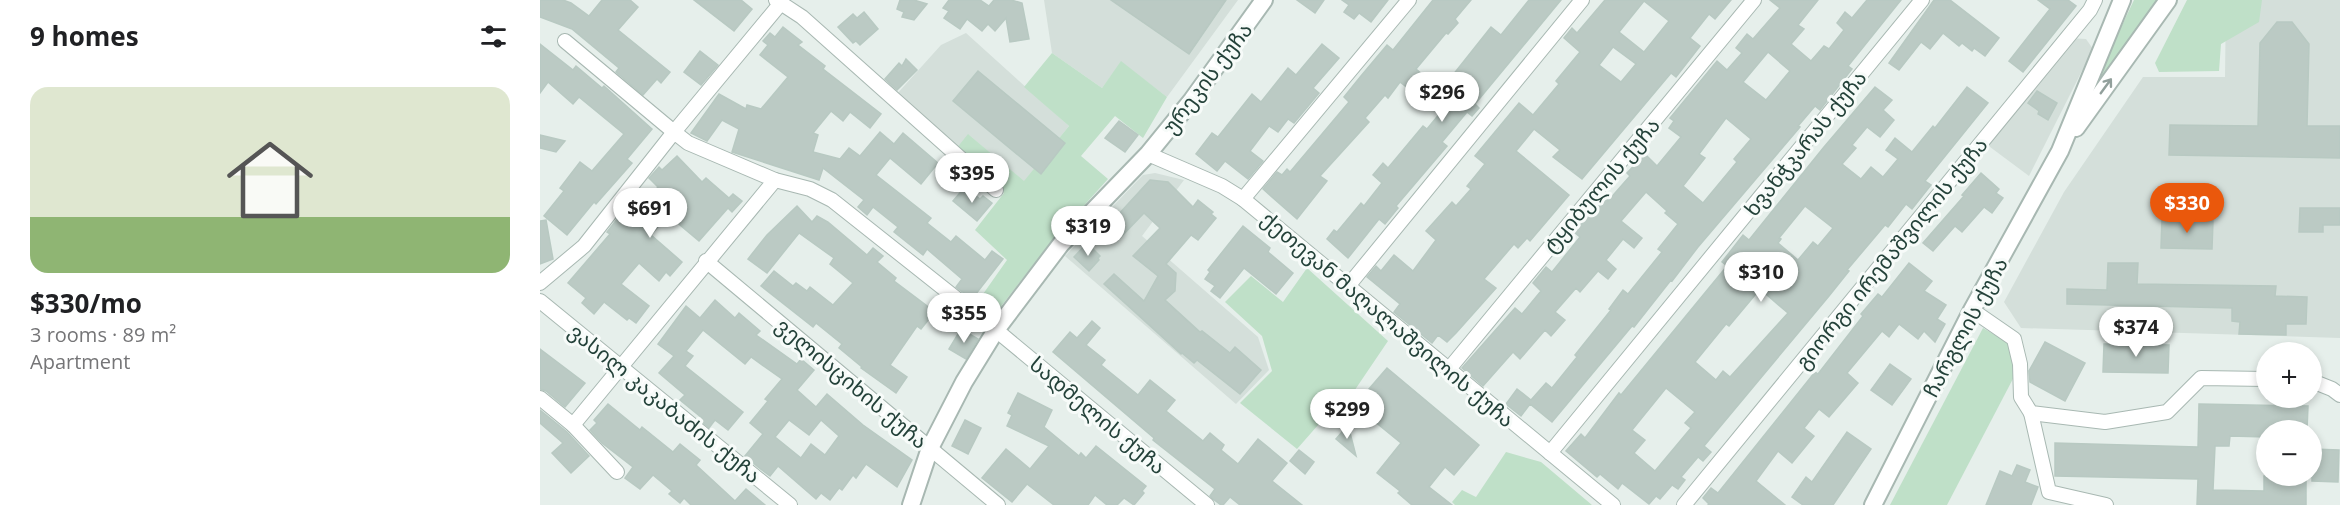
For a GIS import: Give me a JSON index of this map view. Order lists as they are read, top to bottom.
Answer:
{
  "streets": {
    "street": [
      "ურეკის ქუჩა",
      "ხვანჭკარას ქუჩა",
      "ტყიბულის ქუჩა",
      "გიორგი ირემაშვილის ქუჩა",
      "ქეთევან მაღალაშვილის ქუჩა",
      "ჩარგლის ქუჩა",
      "ველისციხის ქუჩა",
      "ვასილ კაკაბაძის ქუჩა",
      "სადმელის ქუჩა"
    ]
  },
  "crossings": [
    ["ურეკის ქუჩა", "ქეთევან მაღალაშვილის ქუჩა"],
    ["ურეკის ქუჩა", "ველისციხის ქუჩა"],
    ["ურეკის ქუჩა", "სადმელის ქუჩა"],
    ["ხვანჭკარას ქუჩა", "ქეთევან მაღალაშვილის ქუჩა"],
    ["ტყიბულის ქუჩა", "ქეთევან მაღალაშვილის ქუჩა"]
  ],
  "page": {
    "heading": "9 homes",
    "list": [
      {
        "name": "$330/mo",
        "note": "3 rooms · 89 m² · Apartment"
      }
    ],
    "price": [
      "$296",
      "$395",
      "$330",
      "$691",
      "$319",
      "$310",
      "$355",
      "$374",
      "$299"
    ],
    "map_buttons": ["+", "−"]
  }
}
